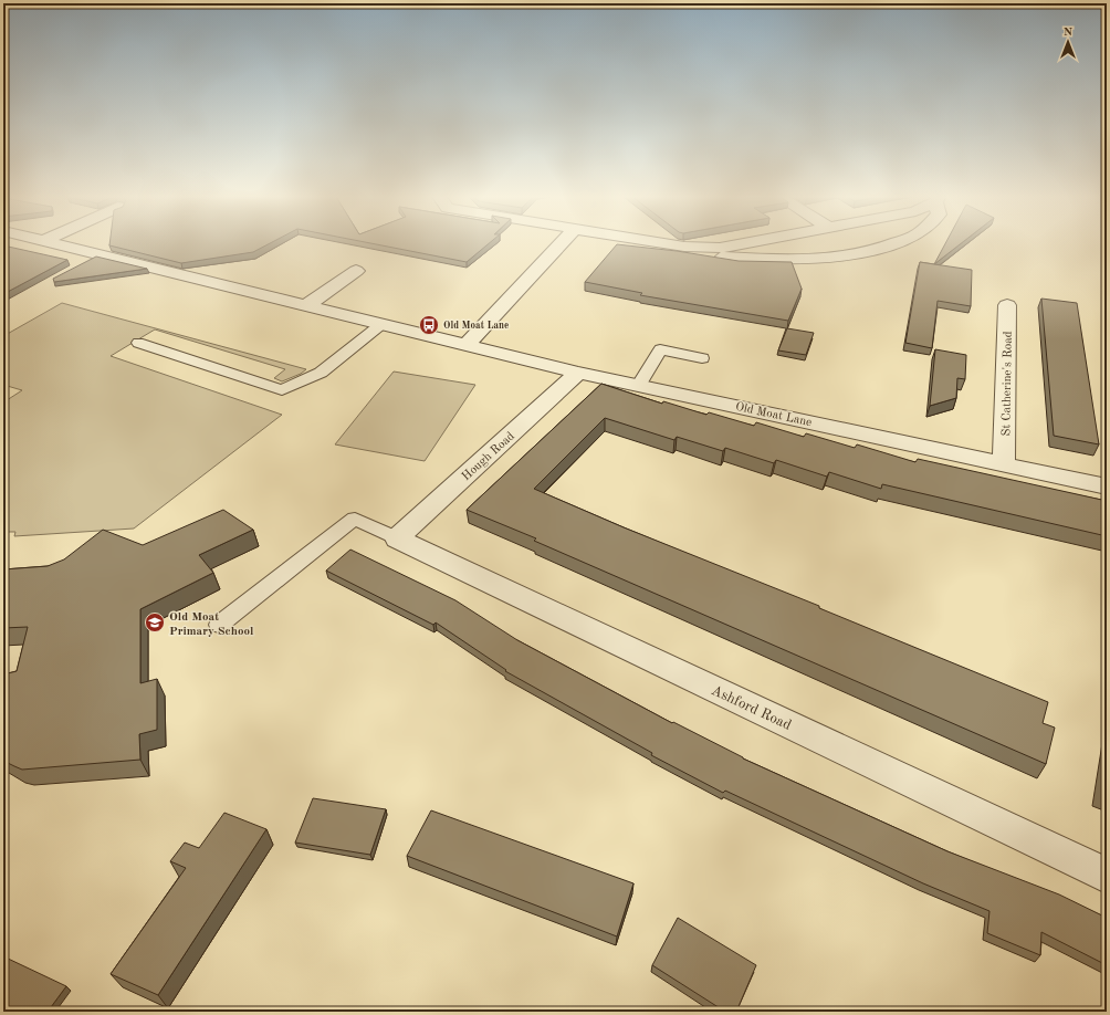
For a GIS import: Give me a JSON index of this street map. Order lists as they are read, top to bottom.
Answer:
{
  "streets": {
    "street": [
      "St Catherine's Road",
      "Old Moat Lane",
      "Hough Road",
      "Ashford Road"
    ]
  },
  "crossings": [
    ["St Catherine's Road", "Old Moat Lane"],
    ["Old Moat Lane", "Hough Road"],
    ["Hough Road", "Ashford Road"]
  ],
  "places": {
    "bus stop": ["Old Moat Lane"],
    "school or university": ["Old Moat Primary School"]
  },
  "north": "top"
}
